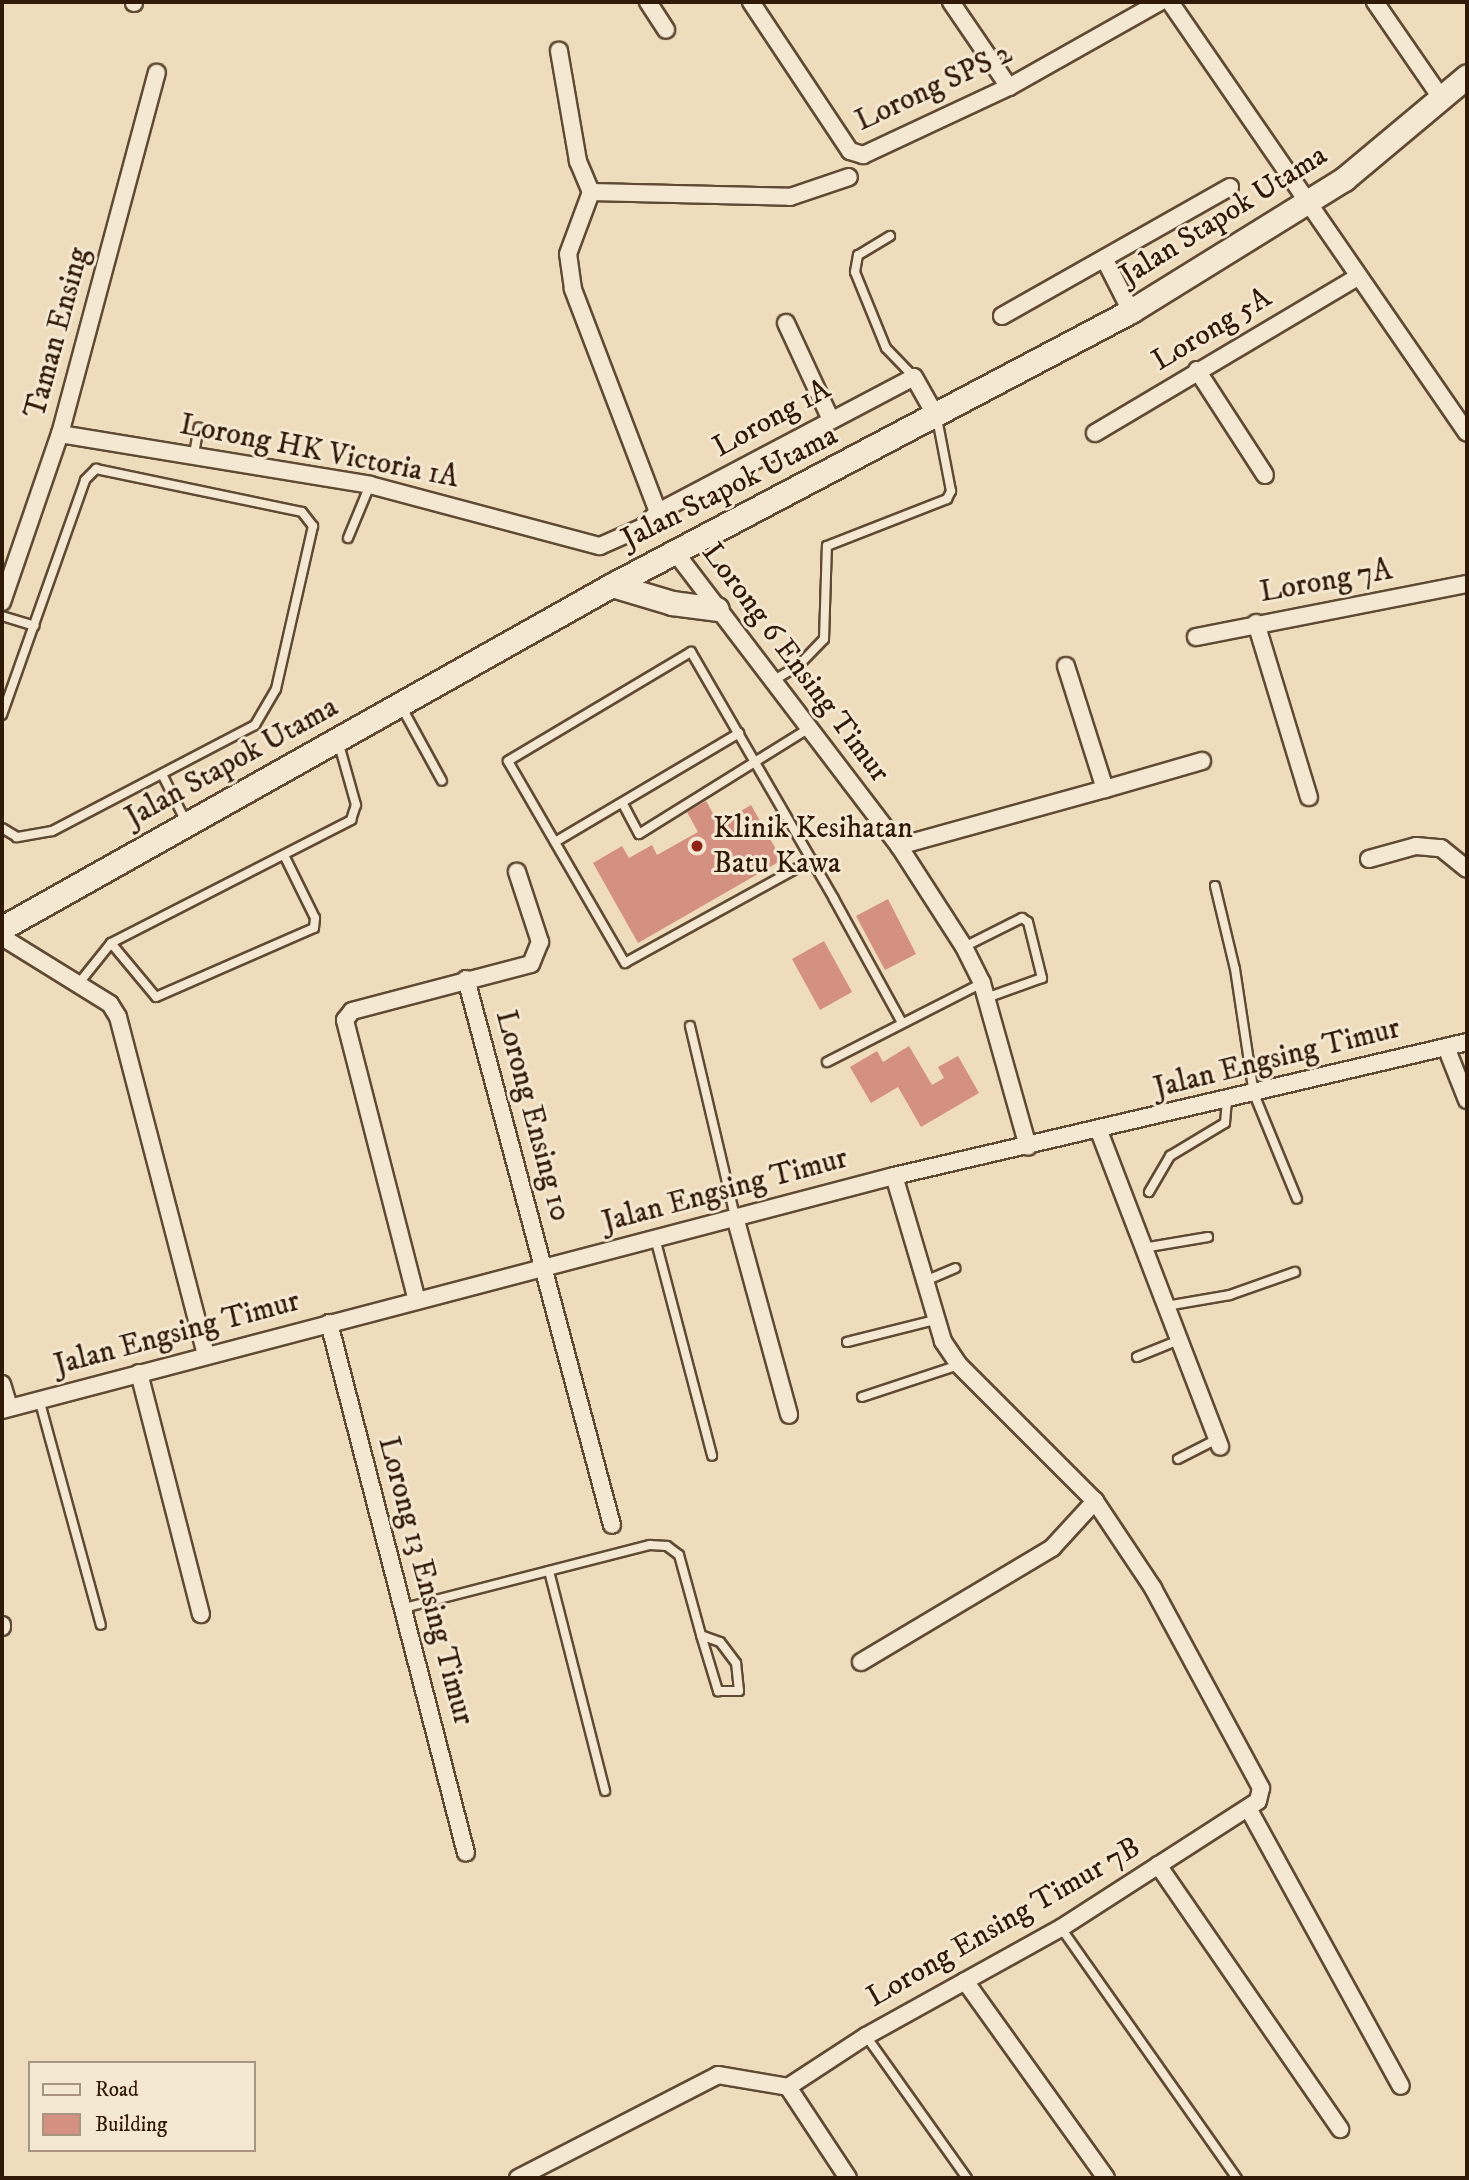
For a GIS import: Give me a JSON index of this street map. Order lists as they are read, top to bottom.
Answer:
{
  "streets": {
    "main road": ["Jalan Stapok Utama"],
    "street": [
      "Lorong SPS 2",
      "Lorong 5A",
      "Taman Ensing",
      "Lorong 1A",
      "Lorong HK Victoria 1A",
      "Lorong 7A",
      "Lorong 6 Ensing Timur",
      "Jalan Engsing Timur",
      "Lorong Ensing 10",
      "Lorong 13 Ensing Timur",
      "Lorong Ensing Timur 7B"
    ]
  },
  "crossings": [
    ["Jalan Stapok Utama", "Lorong 6 Ensing Timur"],
    ["Taman Ensing", "Lorong HK Victoria 1A"],
    ["Lorong 1A", "Lorong HK Victoria 1A"],
    ["Lorong 6 Ensing Timur", "Jalan Engsing Timur"],
    ["Jalan Engsing Timur", "Lorong Ensing 10"],
    ["Jalan Engsing Timur", "Lorong 13 Ensing Timur"]
  ],
  "places": ["Klinik Kesihatan Batu Kawa"],
  "legend": ["Road", "Building"]
}
